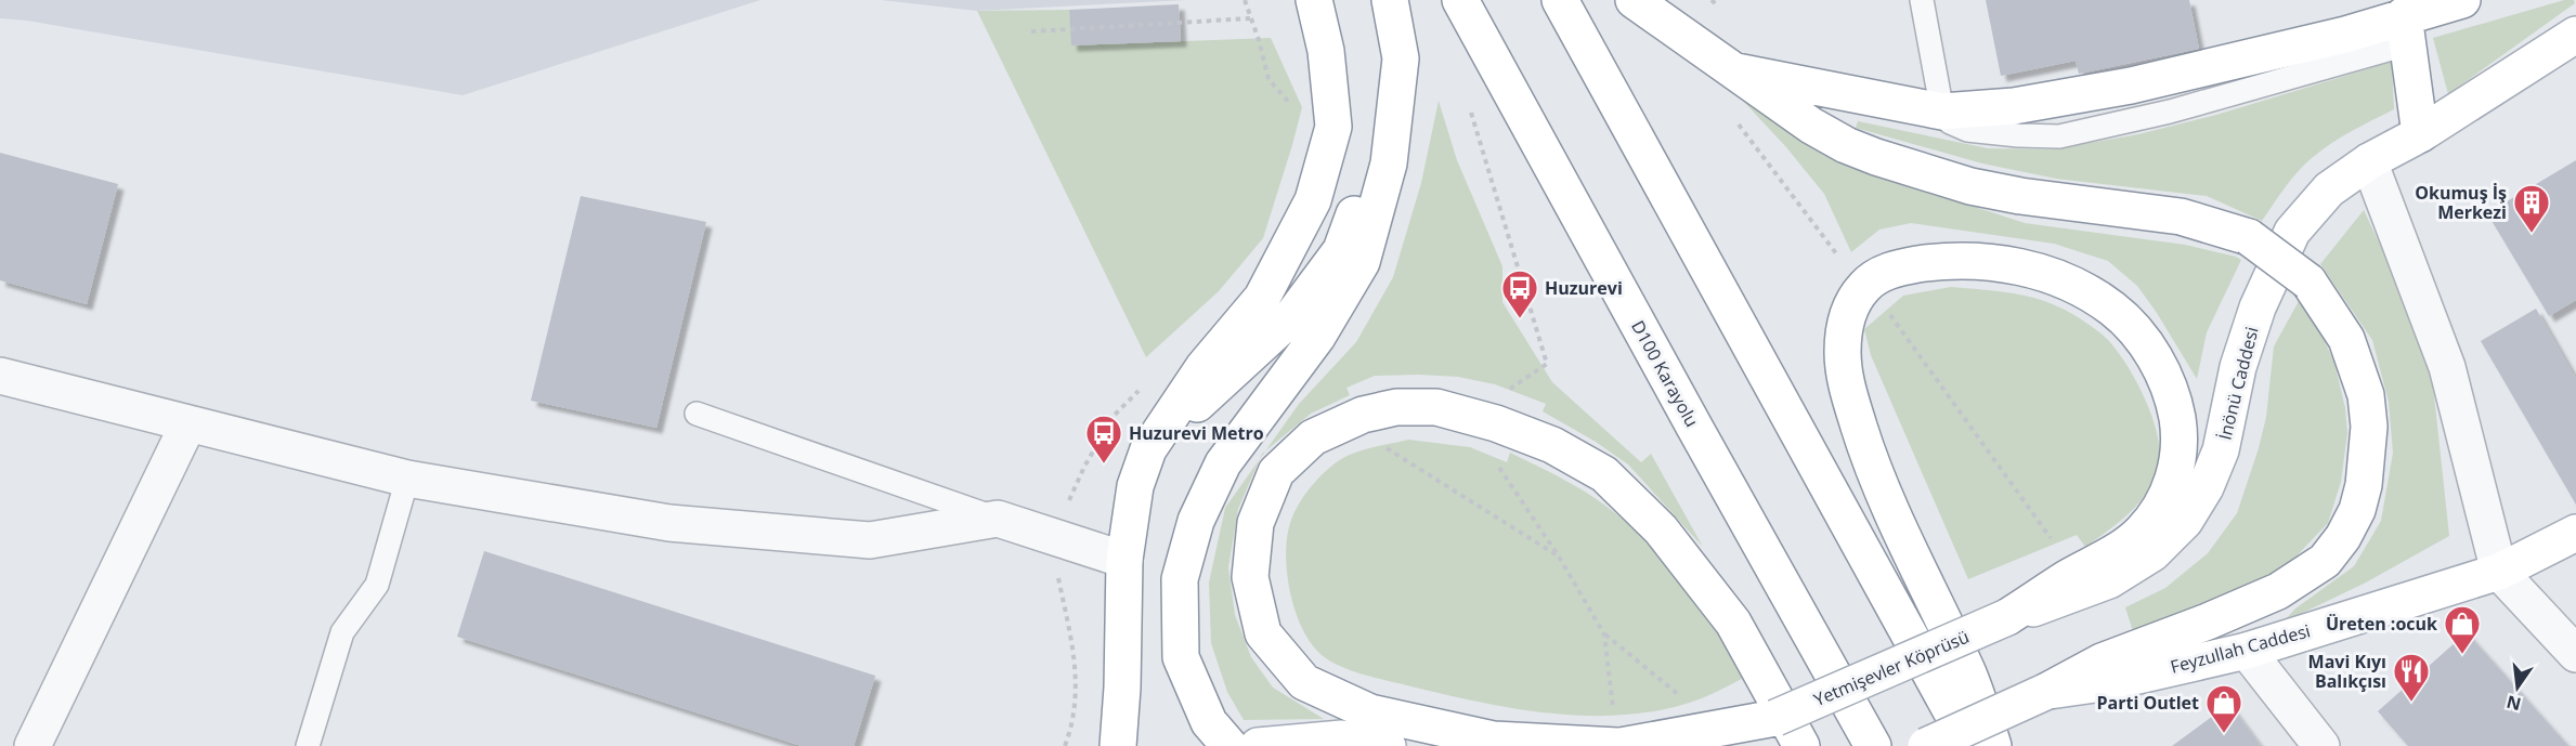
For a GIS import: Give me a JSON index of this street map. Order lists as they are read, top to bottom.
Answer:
{
  "streets": {
    "main road": [
      "D100 Karayolu",
      "İnönü Caddesi",
      "Feyzullah Caddesi",
      "Yetmişevler Köprüsü"
    ]
  },
  "crossings": [
    ["İnönü Caddesi", "Yetmişevler Köprüsü"]
  ],
  "places": {
    "building": ["Okumuş İş Merkezi"],
    "bus stop": ["Huzurevi", "Huzurevi Metro"],
    "shop": ["Üreten :ocuk", "Parti Outlet"],
    "restaurant": ["Mavi Kıyı Balıkçısı"]
  },
  "north": "bottom"
}
